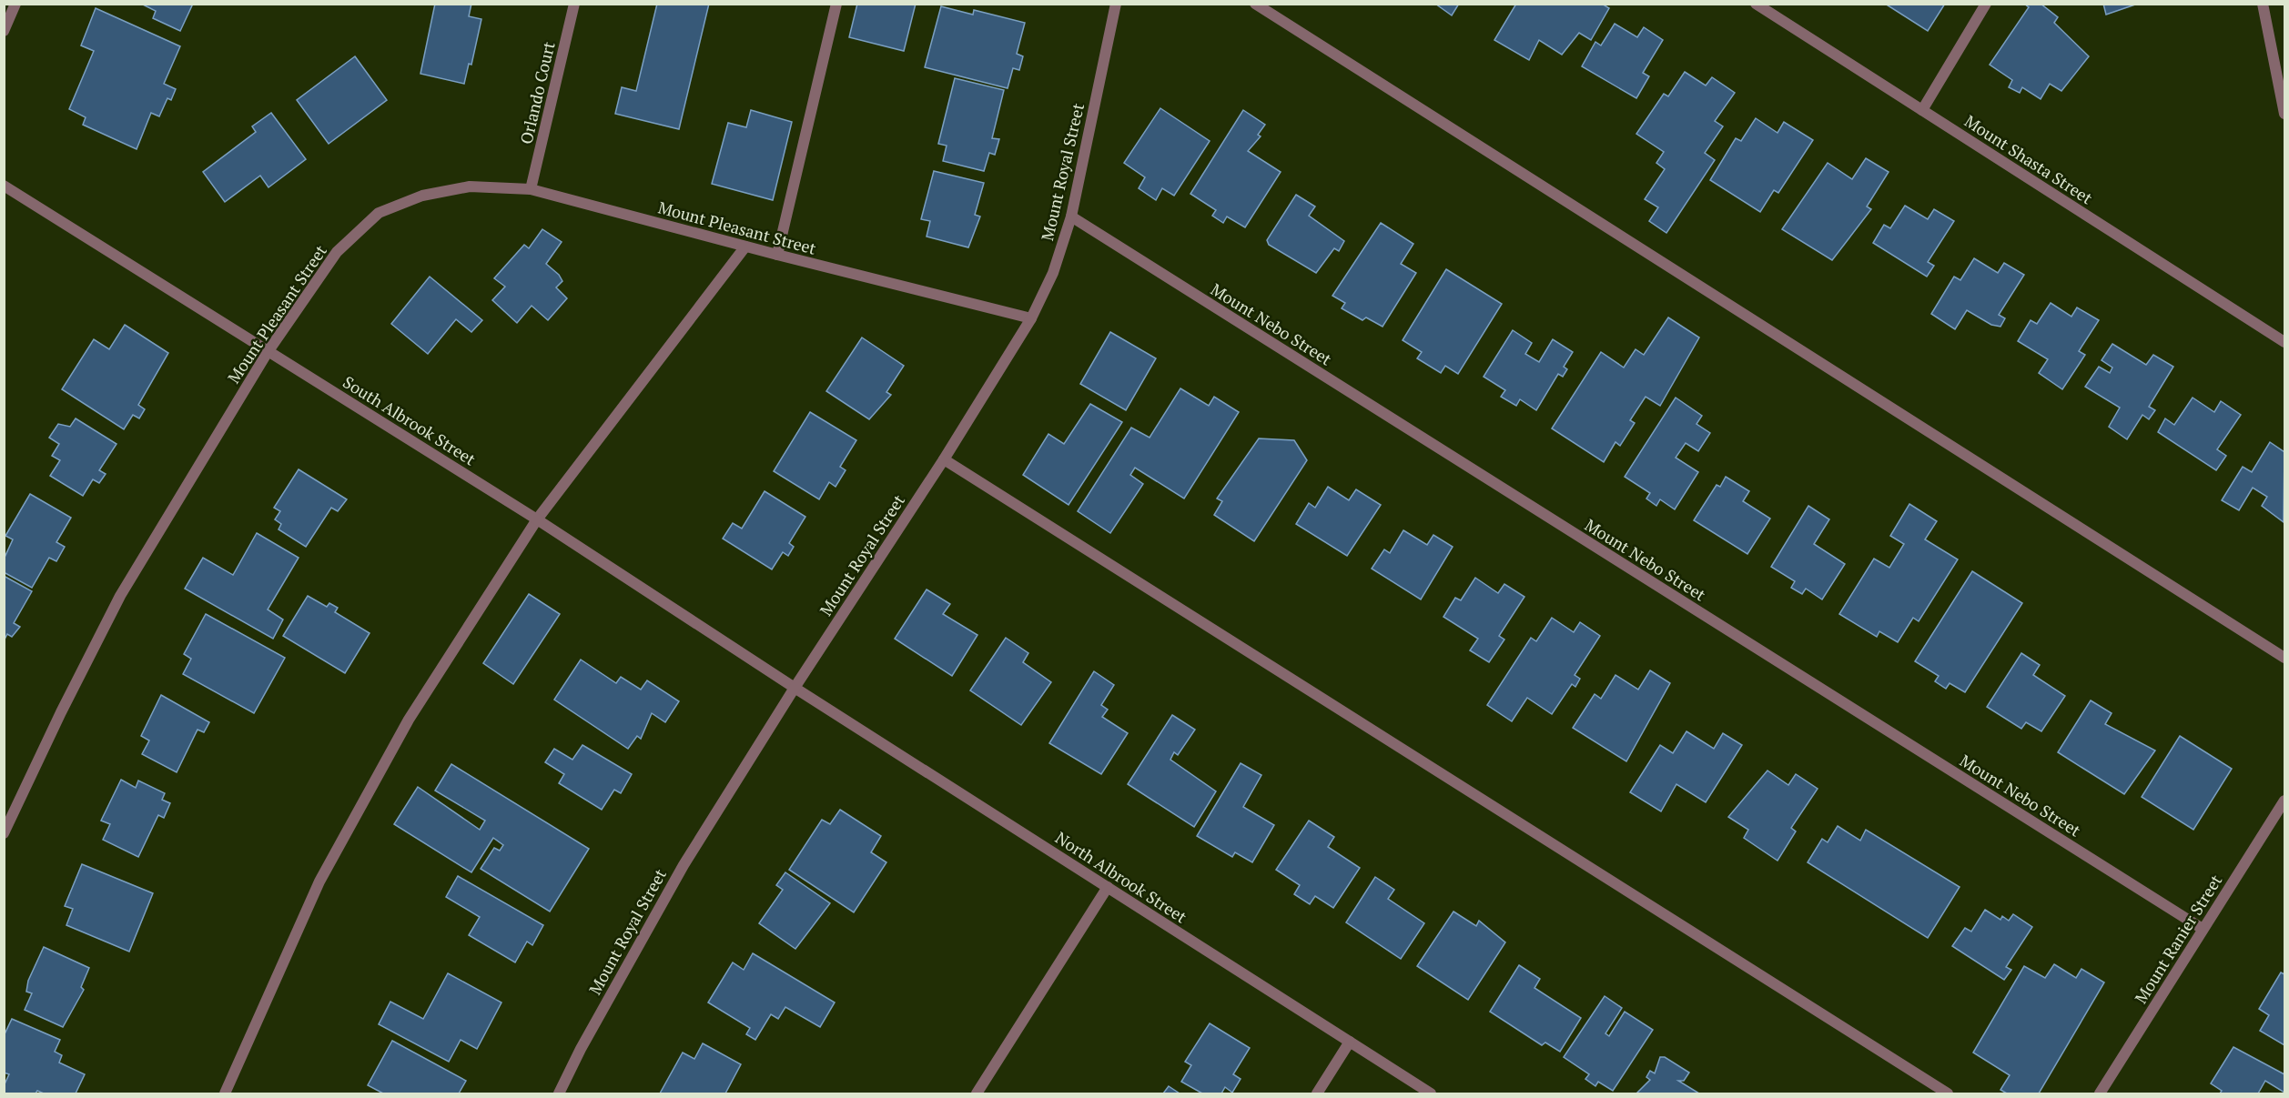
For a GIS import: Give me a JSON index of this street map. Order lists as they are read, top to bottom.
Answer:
{
  "streets": {
    "street": [
      "Orlando Court",
      "Mount Shasta Street",
      "Mount Royal Street",
      "Mount Pleasant Street",
      "Mount Nebo Street",
      "South Albrook Street",
      "North Albrook Street",
      "Mount Ranier Street"
    ]
  },
  "crossings": [
    ["Orlando Court", "Mount Pleasant Street"],
    ["Mount Royal Street", "Mount Pleasant Street"],
    ["Mount Royal Street", "Mount Nebo Street"],
    ["Mount Royal Street", "South Albrook Street"],
    ["Mount Royal Street", "North Albrook Street"],
    ["Mount Pleasant Street", "South Albrook Street"],
    ["Mount Nebo Street", "Mount Ranier Street"],
    ["South Albrook Street", "North Albrook Street"]
  ]
}
